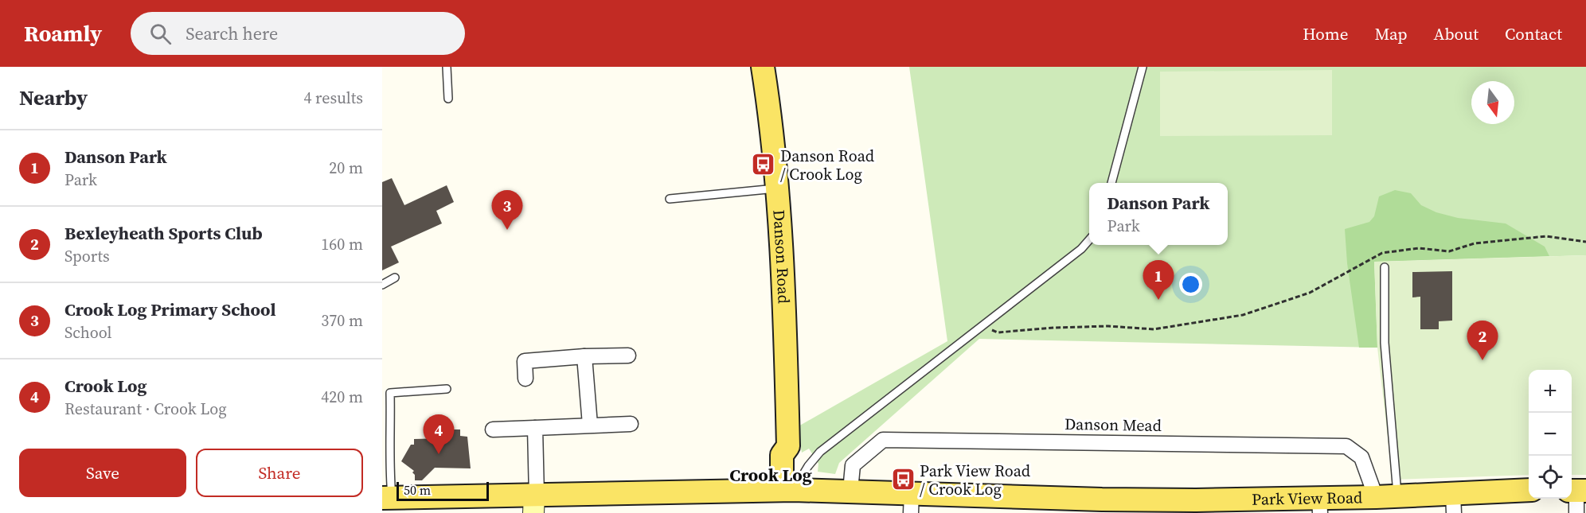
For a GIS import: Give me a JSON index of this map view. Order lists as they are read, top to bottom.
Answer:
{
  "streets": {
    "main road": ["Danson Road", "Park View Road"],
    "street": ["Danson Mead"]
  },
  "crossings": [
    ["Danson Road", "Park View Road"],
    ["Danson Mead", "Park View Road"]
  ],
  "districts": ["Crook Log"],
  "places": {
    "bus stop": ["Danson Road / Crook Log", "Park View Road / Crook Log"]
  },
  "scale_bar": "50 m",
  "north": "bottom",
  "page": {
    "header": "Roamly",
    "search": "Search here",
    "nav": [
      "Home",
      "Map",
      "About",
      "Contact"
    ],
    "heading": ["Nearby", "4 results"],
    "list": [
      {
        "mark": "1",
        "name": "Danson Park",
        "note": "Park",
        "value": "20 m"
      },
      {
        "mark": "2",
        "name": "Bexleyheath Sports Club",
        "note": "Sports",
        "value": "160 m"
      },
      {
        "mark": "3",
        "name": "Crook Log Primary School",
        "note": "School",
        "value": "370 m"
      },
      {
        "mark": "4",
        "name": "Crook Log",
        "note": "Restaurant · Crook Log",
        "value": "420 m"
      }
    ],
    "popup": ["Danson Park", "Park"],
    "pins": [
      "3",
      "1",
      "2",
      "4"
    ],
    "map_buttons": ["+", "−"],
    "buttons": ["Save", "Share"],
    "scale": "50 m"
  }
}
